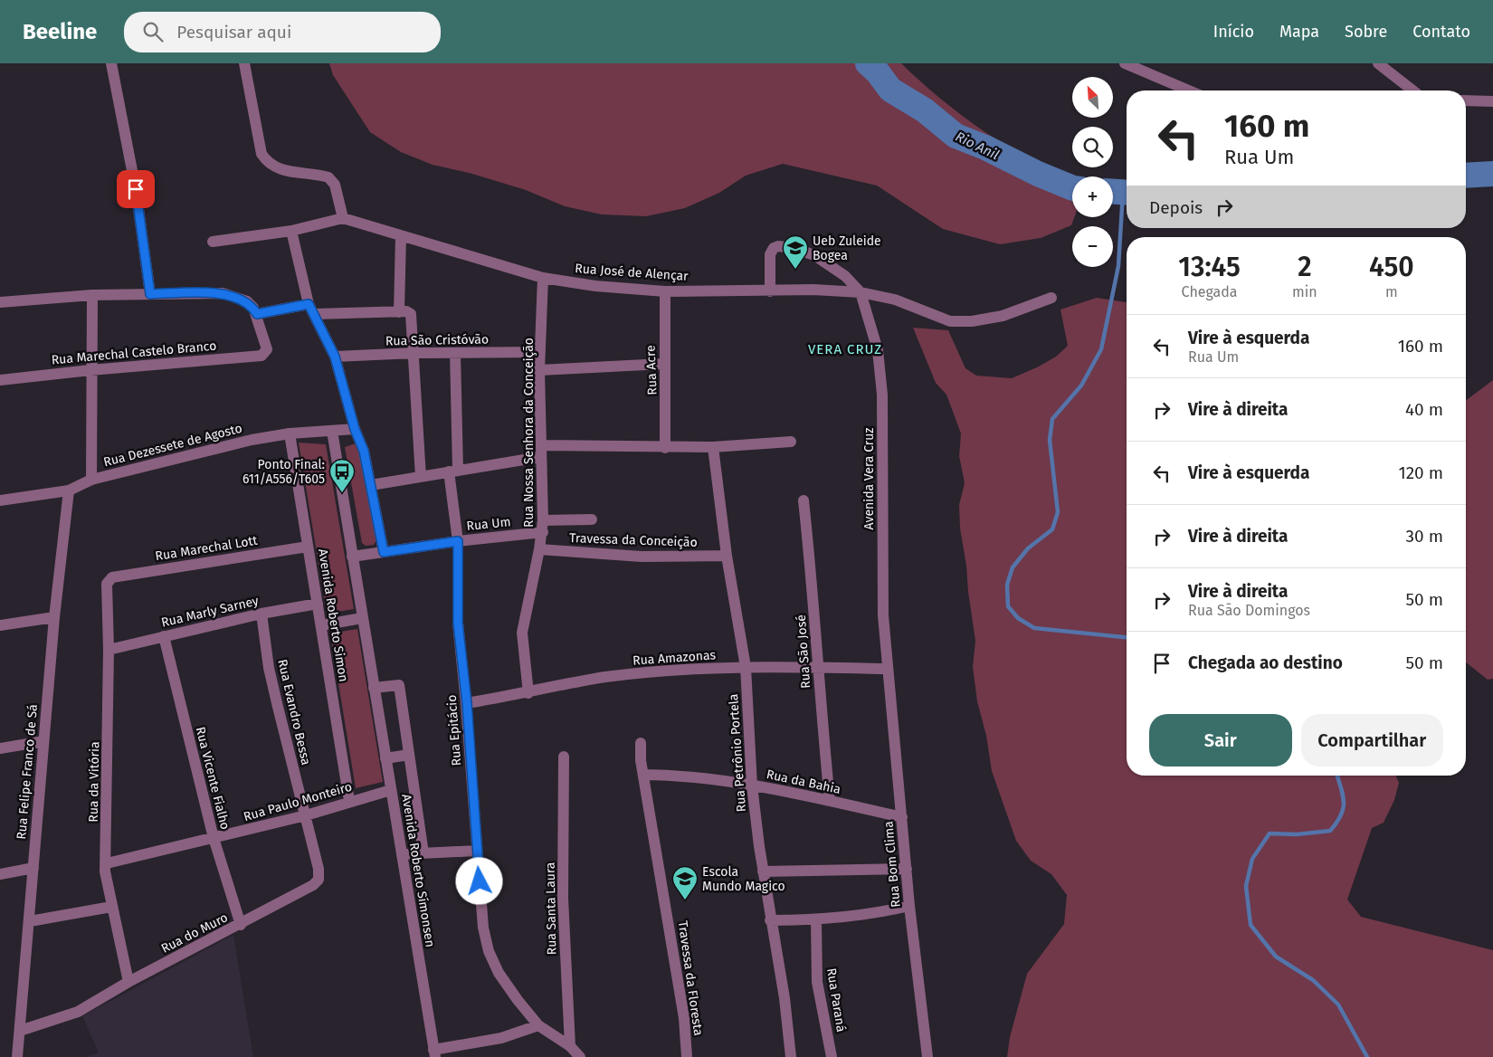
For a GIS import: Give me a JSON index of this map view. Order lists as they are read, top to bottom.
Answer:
{
  "streets": {
    "street": [
      "Rua José de Alençar",
      "Rua São Cristóvão",
      "Rua Marechal Castelo Branco",
      "Rua Acre",
      "Rua Nossa Senhora da Conceição",
      "Rua Dezessete de Agosto",
      "Avenida Vera Cruz",
      "Rua Um",
      "Travessa da Conceição",
      "Rua Marechal Lott",
      "Rua Marly Sarney",
      "Avenida Roberto Simon",
      "Rua São José",
      "Rua Amazonas",
      "Rua Evandro Bessa",
      "Rua Epitácio",
      "Rua Petrônio Portela",
      "Rua Felipe Franco de Sá",
      "Rua Vicente Fialho",
      "Rua da Vitória",
      "Rua da Bahia",
      "Rua Paulo Monteiro",
      "Rua Bom Clima",
      "Avenida Roberto Símonsen",
      "Rua Santa Laura",
      "Rua do Muro",
      "Travessa da Floresta",
      "Rua Paraná"
    ]
  },
  "crossings": [
    ["Rua José de Alençar", "Rua Acre"],
    ["Rua José de Alençar", "Rua Nossa Senhora da Conceição"],
    ["Rua José de Alençar", "Avenida Vera Cruz"],
    ["Rua São Cristóvão", "Rua Nossa Senhora da Conceição"],
    ["Rua São Cristóvão", "Rua Epitácio"],
    ["Rua Nossa Senhora da Conceição", "Rua Um"],
    ["Rua Nossa Senhora da Conceição", "Travessa da Conceição"],
    ["Rua Nossa Senhora da Conceição", "Rua Amazonas"],
    ["Rua Dezessete de Agosto", "Avenida Roberto Simon"],
    ["Rua Dezessete de Agosto", "Rua Felipe Franco de Sá"],
    ["Rua Dezessete de Agosto", "Avenida Roberto Símonsen"],
    ["Avenida Vera Cruz", "Rua Amazonas"],
    ["Avenida Vera Cruz", "Rua Bom Clima"],
    ["Rua Um", "Rua Epitácio"],
    ["Travessa da Conceição", "Rua Petrônio Portela"],
    ["Rua Marechal Lott", "Avenida Roberto Simon"],
    ["Rua Marechal Lott", "Rua da Vitória"],
    ["Rua Marly Sarney", "Avenida Roberto Simon"],
    ["Rua Marly Sarney", "Rua Evandro Bessa"],
    ["Rua Marly Sarney", "Rua Vicente Fialho"],
    ["Rua Marly Sarney", "Rua da Vitória"],
    ["Avenida Roberto Simon", "Rua Paulo Monteiro"],
    ["Rua São José", "Rua Amazonas"],
    ["Rua São José", "Rua da Bahia"],
    ["Rua Amazonas", "Rua Epitácio"],
    ["Rua Amazonas", "Rua Petrônio Portela"],
    ["Rua Amazonas", "Rua Bom Clima"],
    ["Rua Evandro Bessa", "Rua Paulo Monteiro"],
    ["Rua Evandro Bessa", "Rua do Muro"],
    ["Rua Petrônio Portela", "Rua da Bahia"],
    ["Rua Felipe Franco de Sá", "Rua do Muro"],
    ["Rua Vicente Fialho", "Rua Paulo Monteiro"],
    ["Rua Vicente Fialho", "Rua do Muro"],
    ["Rua da Vitória", "Rua Paulo Monteiro"],
    ["Rua da Vitória", "Rua do Muro"],
    ["Rua da Bahia", "Rua Bom Clima"],
    ["Rua da Bahia", "Travessa da Floresta"],
    ["Rua Paulo Monteiro", "Avenida Roberto Símonsen"],
    ["Rua Paulo Monteiro", "Rua do Muro"]
  ],
  "districts": ["VERA CRUZ"],
  "water": ["Rio Anil"],
  "places": {
    "school or university": ["Ueb Zuleide Bogea", "Escola Mundo Magico"],
    "bus stop": ["Ponto Final: 611/A556/T605"]
  },
  "north": "top left",
  "page": {
    "header": "Beeline",
    "search": "Pesquisar aqui",
    "nav": [
      "Início",
      "Mapa",
      "Sobre",
      "Contato"
    ],
    "map_buttons": ["+", "−"],
    "turn": ["160 m", "Rua Um"],
    "then": "Depois",
    "eta": [
      "13:45",
      "Chegada",
      "2",
      "min",
      "450",
      "m"
    ],
    "list": [
      {
        "name": "Vire à esquerda",
        "note": "Rua Um",
        "value": "160 m"
      },
      {
        "name": "Vire à direita",
        "value": "40 m"
      },
      {
        "name": "Vire à esquerda",
        "value": "120 m"
      },
      {
        "name": "Vire à direita",
        "value": "30 m"
      },
      {
        "name": "Vire à direita",
        "note": "Rua São Domingos",
        "value": "50 m"
      },
      {
        "name": "Chegada ao destino",
        "value": "50 m"
      }
    ],
    "buttons": ["Sair", "Compartilhar"]
  }
}
